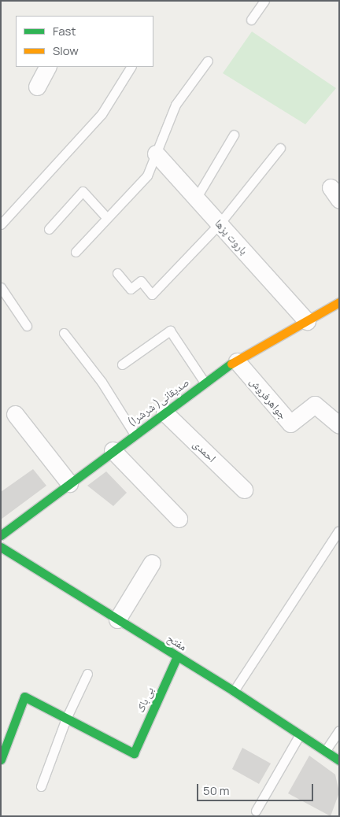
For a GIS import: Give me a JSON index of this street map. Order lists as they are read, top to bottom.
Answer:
{
  "streets": {
    "street": [
      "باروت پزها",
      "جواهرفروش",
      "(شرشرا )صدیقانی",
      "احمدی",
      "مفتح",
      "بی باک"
    ]
  },
  "crossings": [
    ["باروت پزها", "(شرشرا )صدیقانی"],
    ["جواهرفروش", "(شرشرا )صدیقانی"],
    ["(شرشرا )صدیقانی", "احمدی"],
    ["مفتح", "بی باک"]
  ],
  "legend": ["Fast", "Slow"],
  "scale_bar": "50 m"
}
